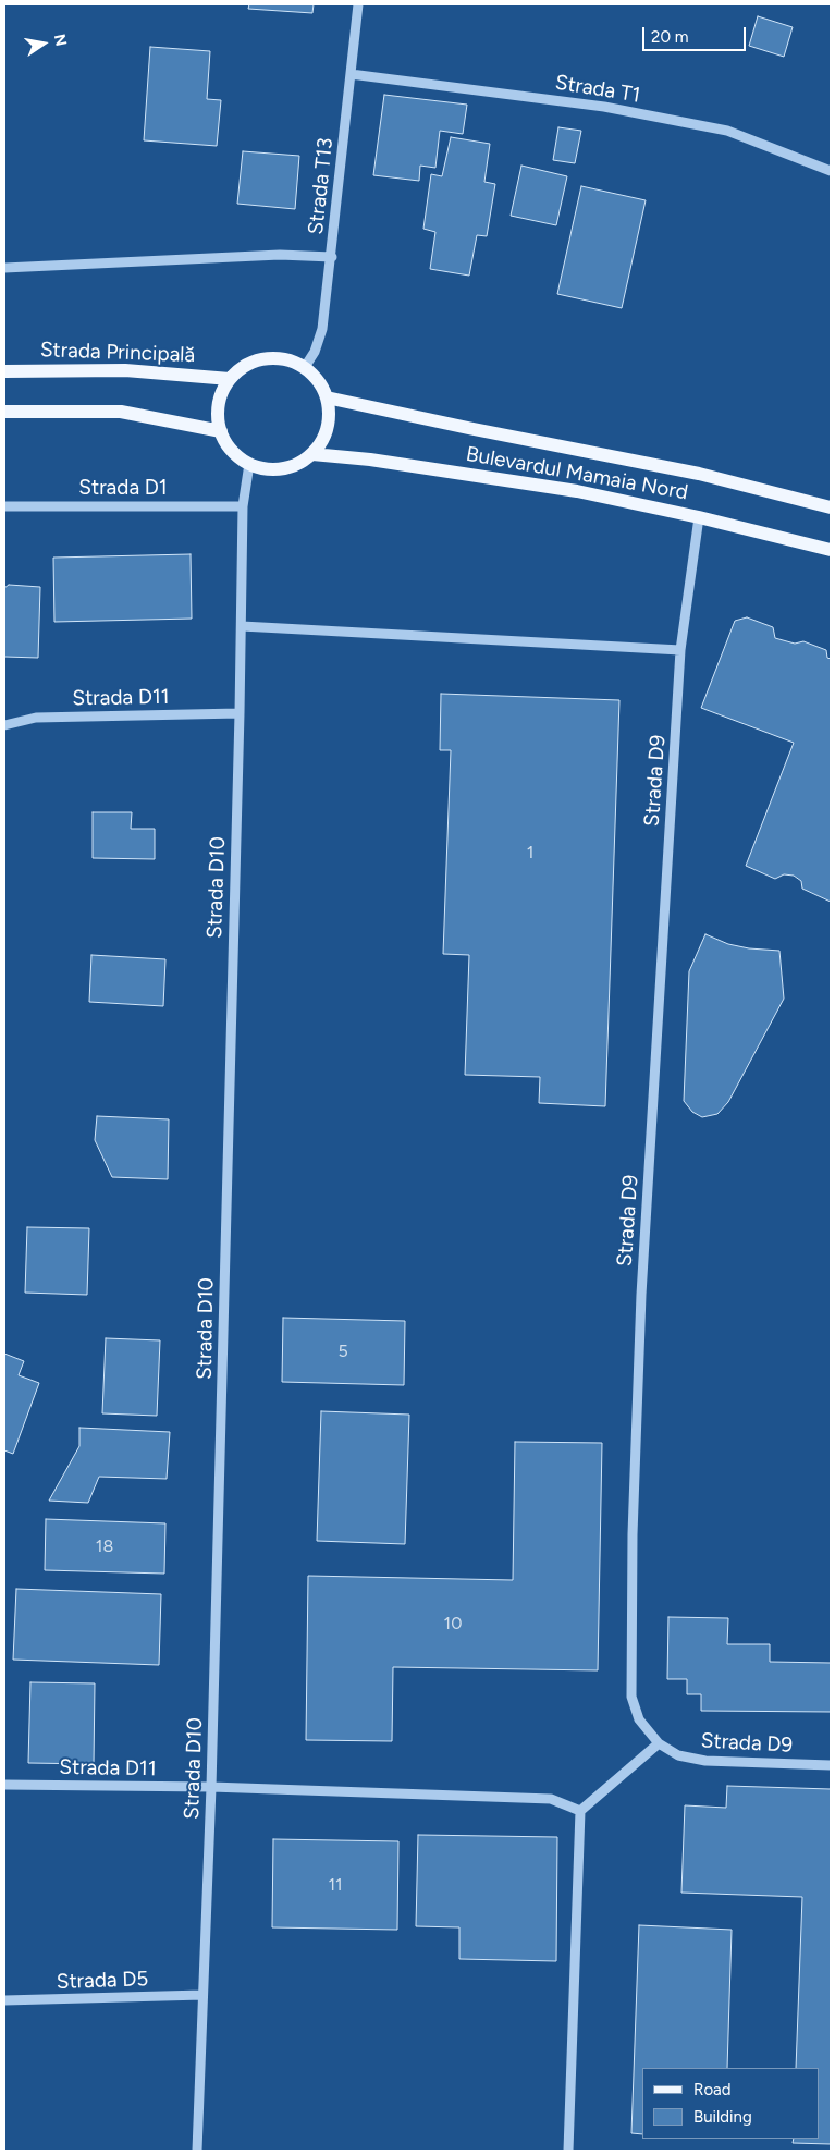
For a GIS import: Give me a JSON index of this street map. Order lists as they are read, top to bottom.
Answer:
{
  "streets": {
    "main road": ["Strada Principală", "Bulevardul Mamaia Nord"],
    "street": [
      "Strada T1",
      "Strada T13",
      "Strada D1",
      "Strada D11",
      "Strada D9",
      "Strada D10",
      "Strada D5"
    ]
  },
  "crossings": [
    ["Strada T1", "Strada T13"],
    ["Strada T13", "Strada Principală"],
    ["Strada T13", "Bulevardul Mamaia Nord"],
    ["Strada T13", "Strada D10"],
    ["Strada Principală", "Bulevardul Mamaia Nord"],
    ["Strada Principală", "Strada D10"],
    ["Bulevardul Mamaia Nord", "Strada D9"],
    ["Bulevardul Mamaia Nord", "Strada D10"],
    ["Strada D1", "Strada D10"],
    ["Strada D11", "Strada D10"],
    ["Strada D10", "Strada D5"]
  ],
  "house_numbers": [
    "1",
    "5",
    "18",
    "10",
    "11"
  ],
  "legend": ["Road", "Building"],
  "scale_bar": "20 m",
  "north": "right"
}
